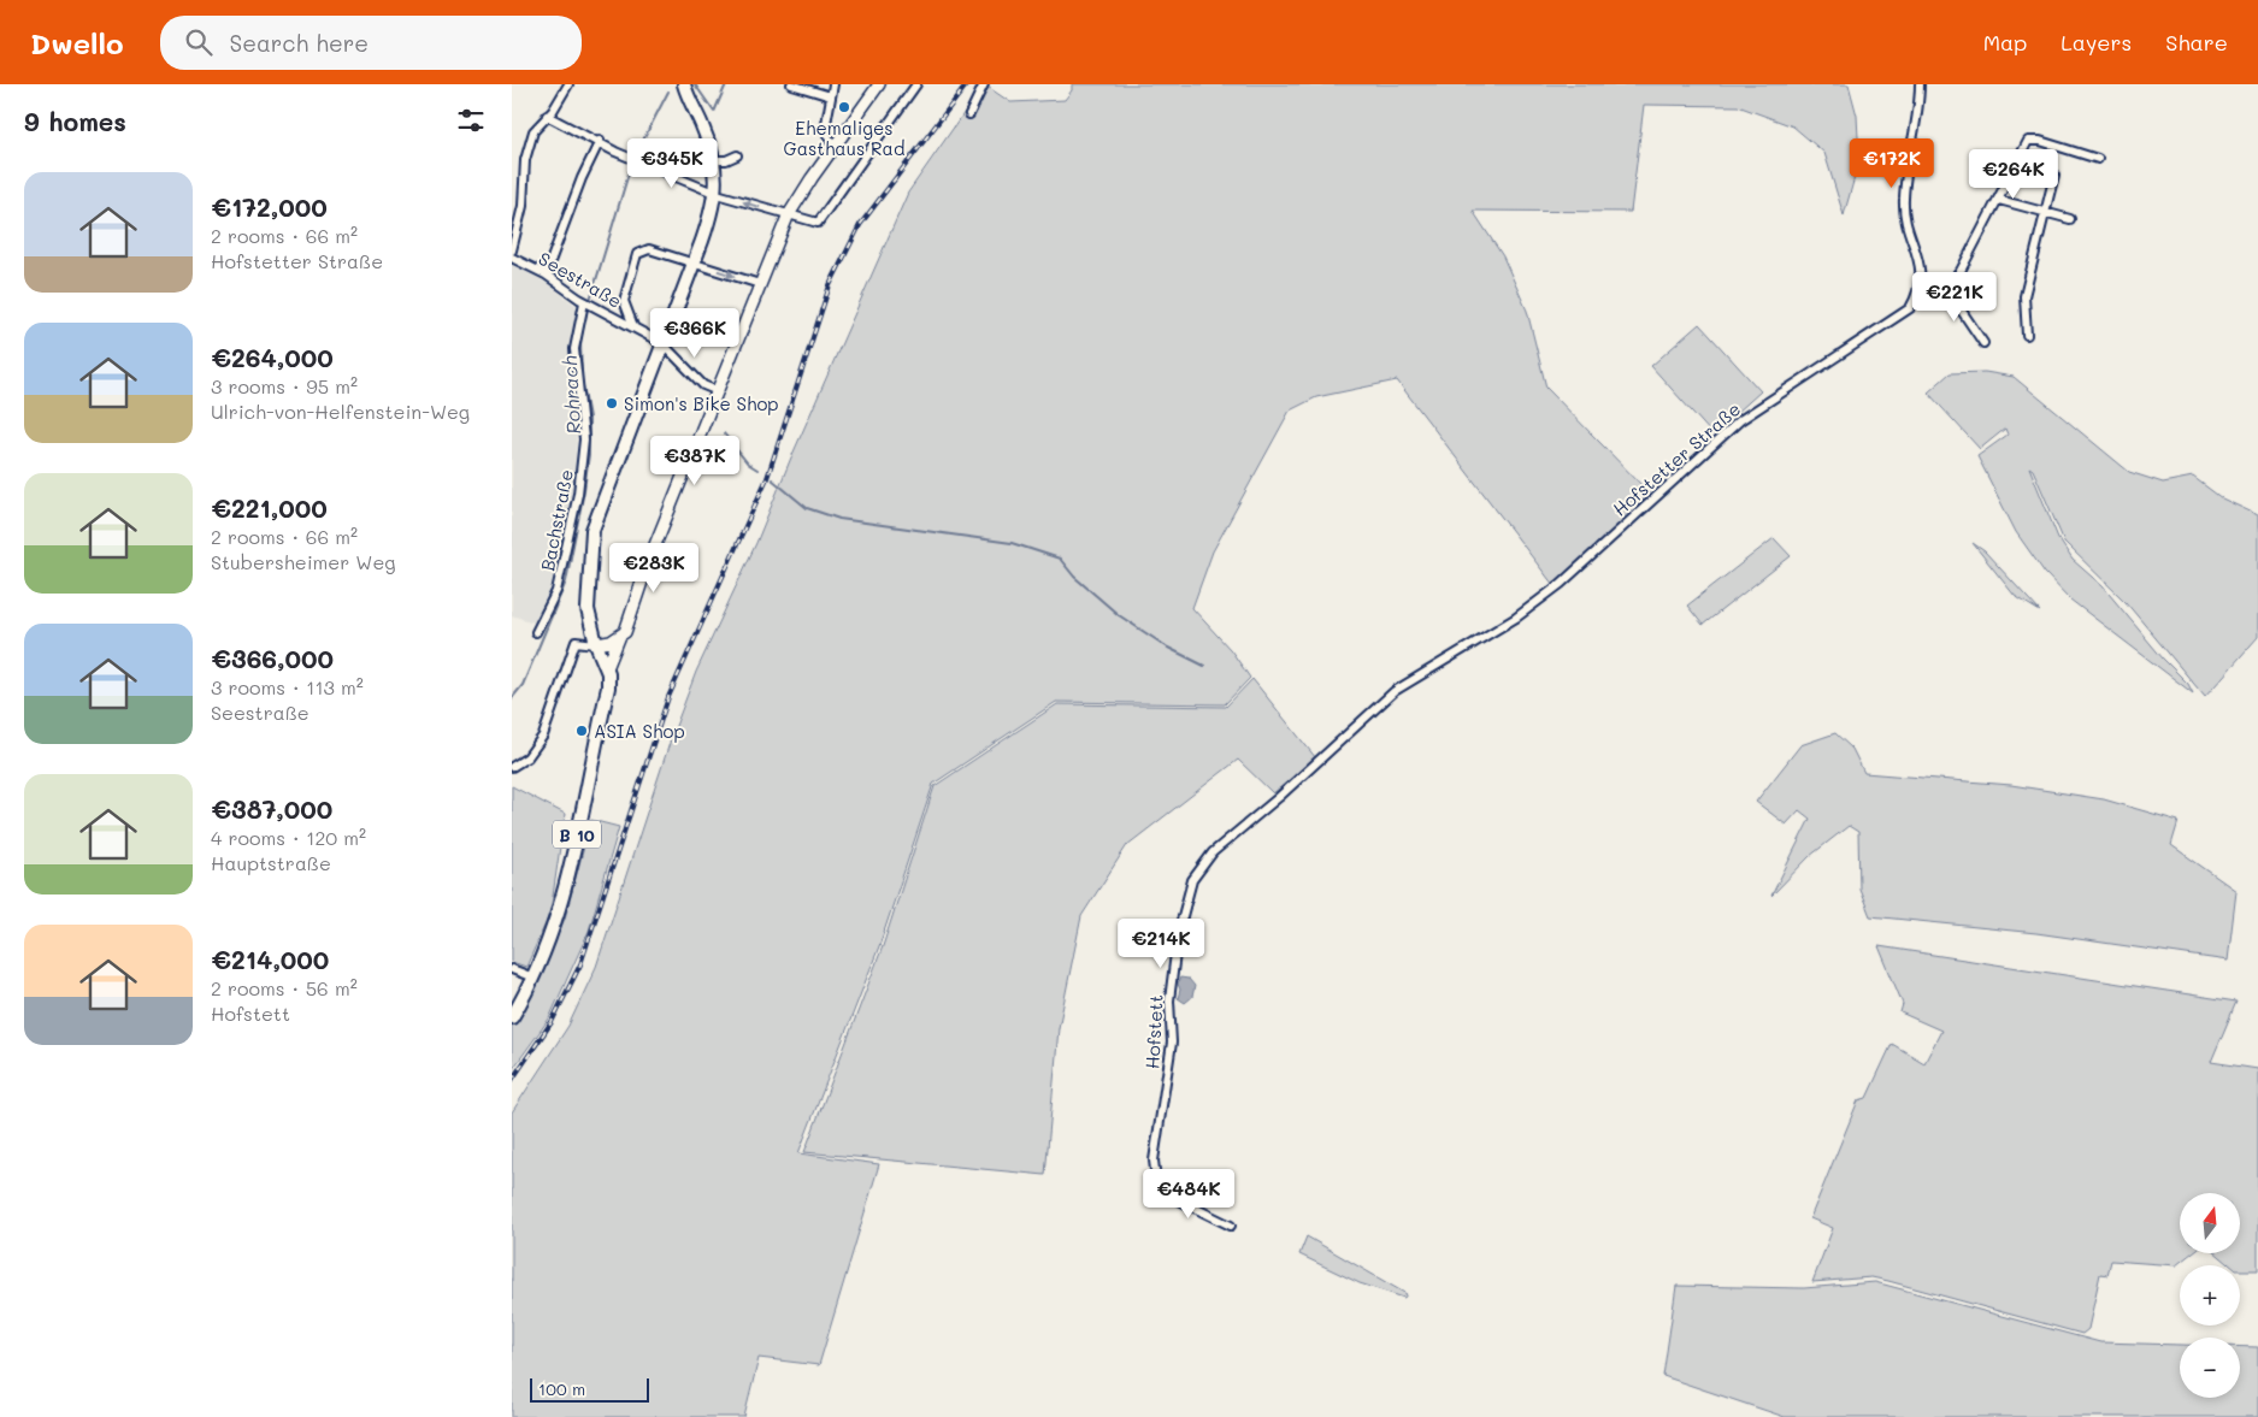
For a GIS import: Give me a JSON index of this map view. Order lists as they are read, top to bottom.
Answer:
{
  "streets": {
    "main road": ["B 10"],
    "street": [
      "Seestraße",
      "Hofstetter Straße",
      "Bachstraße",
      "Hofstett"
    ]
  },
  "crossings": [
    ["Seestraße", "Bachstraße"],
    ["Seestraße", "B 10"],
    ["Hofstetter Straße", "Hofstett"]
  ],
  "water": ["Rohrach"],
  "places": ["Ehemaliges Gasthaus Rad", "Simon's Bike Shop", "ASIA Shop"],
  "scale_bar": "100 m",
  "north": "top",
  "page": {
    "header": "Dwello",
    "search": "Search here",
    "nav": ["Map", "Layers", "Share"],
    "heading": "9 homes",
    "price": [
      "€345K",
      "€172K",
      "€264K",
      "€221K",
      "€366K",
      "€387K",
      "€283K",
      "€214K",
      "€484K"
    ],
    "list": [
      {
        "name": "€172,000",
        "note": "2 rooms · 66 m² · Hofstetter Straße"
      },
      {
        "name": "€264,000",
        "note": "3 rooms · 95 m² · Ulrich-von-Helfenstein-Weg"
      },
      {
        "name": "€221,000",
        "note": "2 rooms · 66 m² · Stubersheimer Weg"
      },
      {
        "name": "€366,000",
        "note": "3 rooms · 113 m² · Seestraße"
      },
      {
        "name": "€387,000",
        "note": "4 rooms · 120 m² · Hauptstraße"
      },
      {
        "name": "€214,000",
        "note": "2 rooms · 56 m² · Hofstett"
      }
    ],
    "map_buttons": ["+", "−"],
    "scale": "100 m"
  }
}
